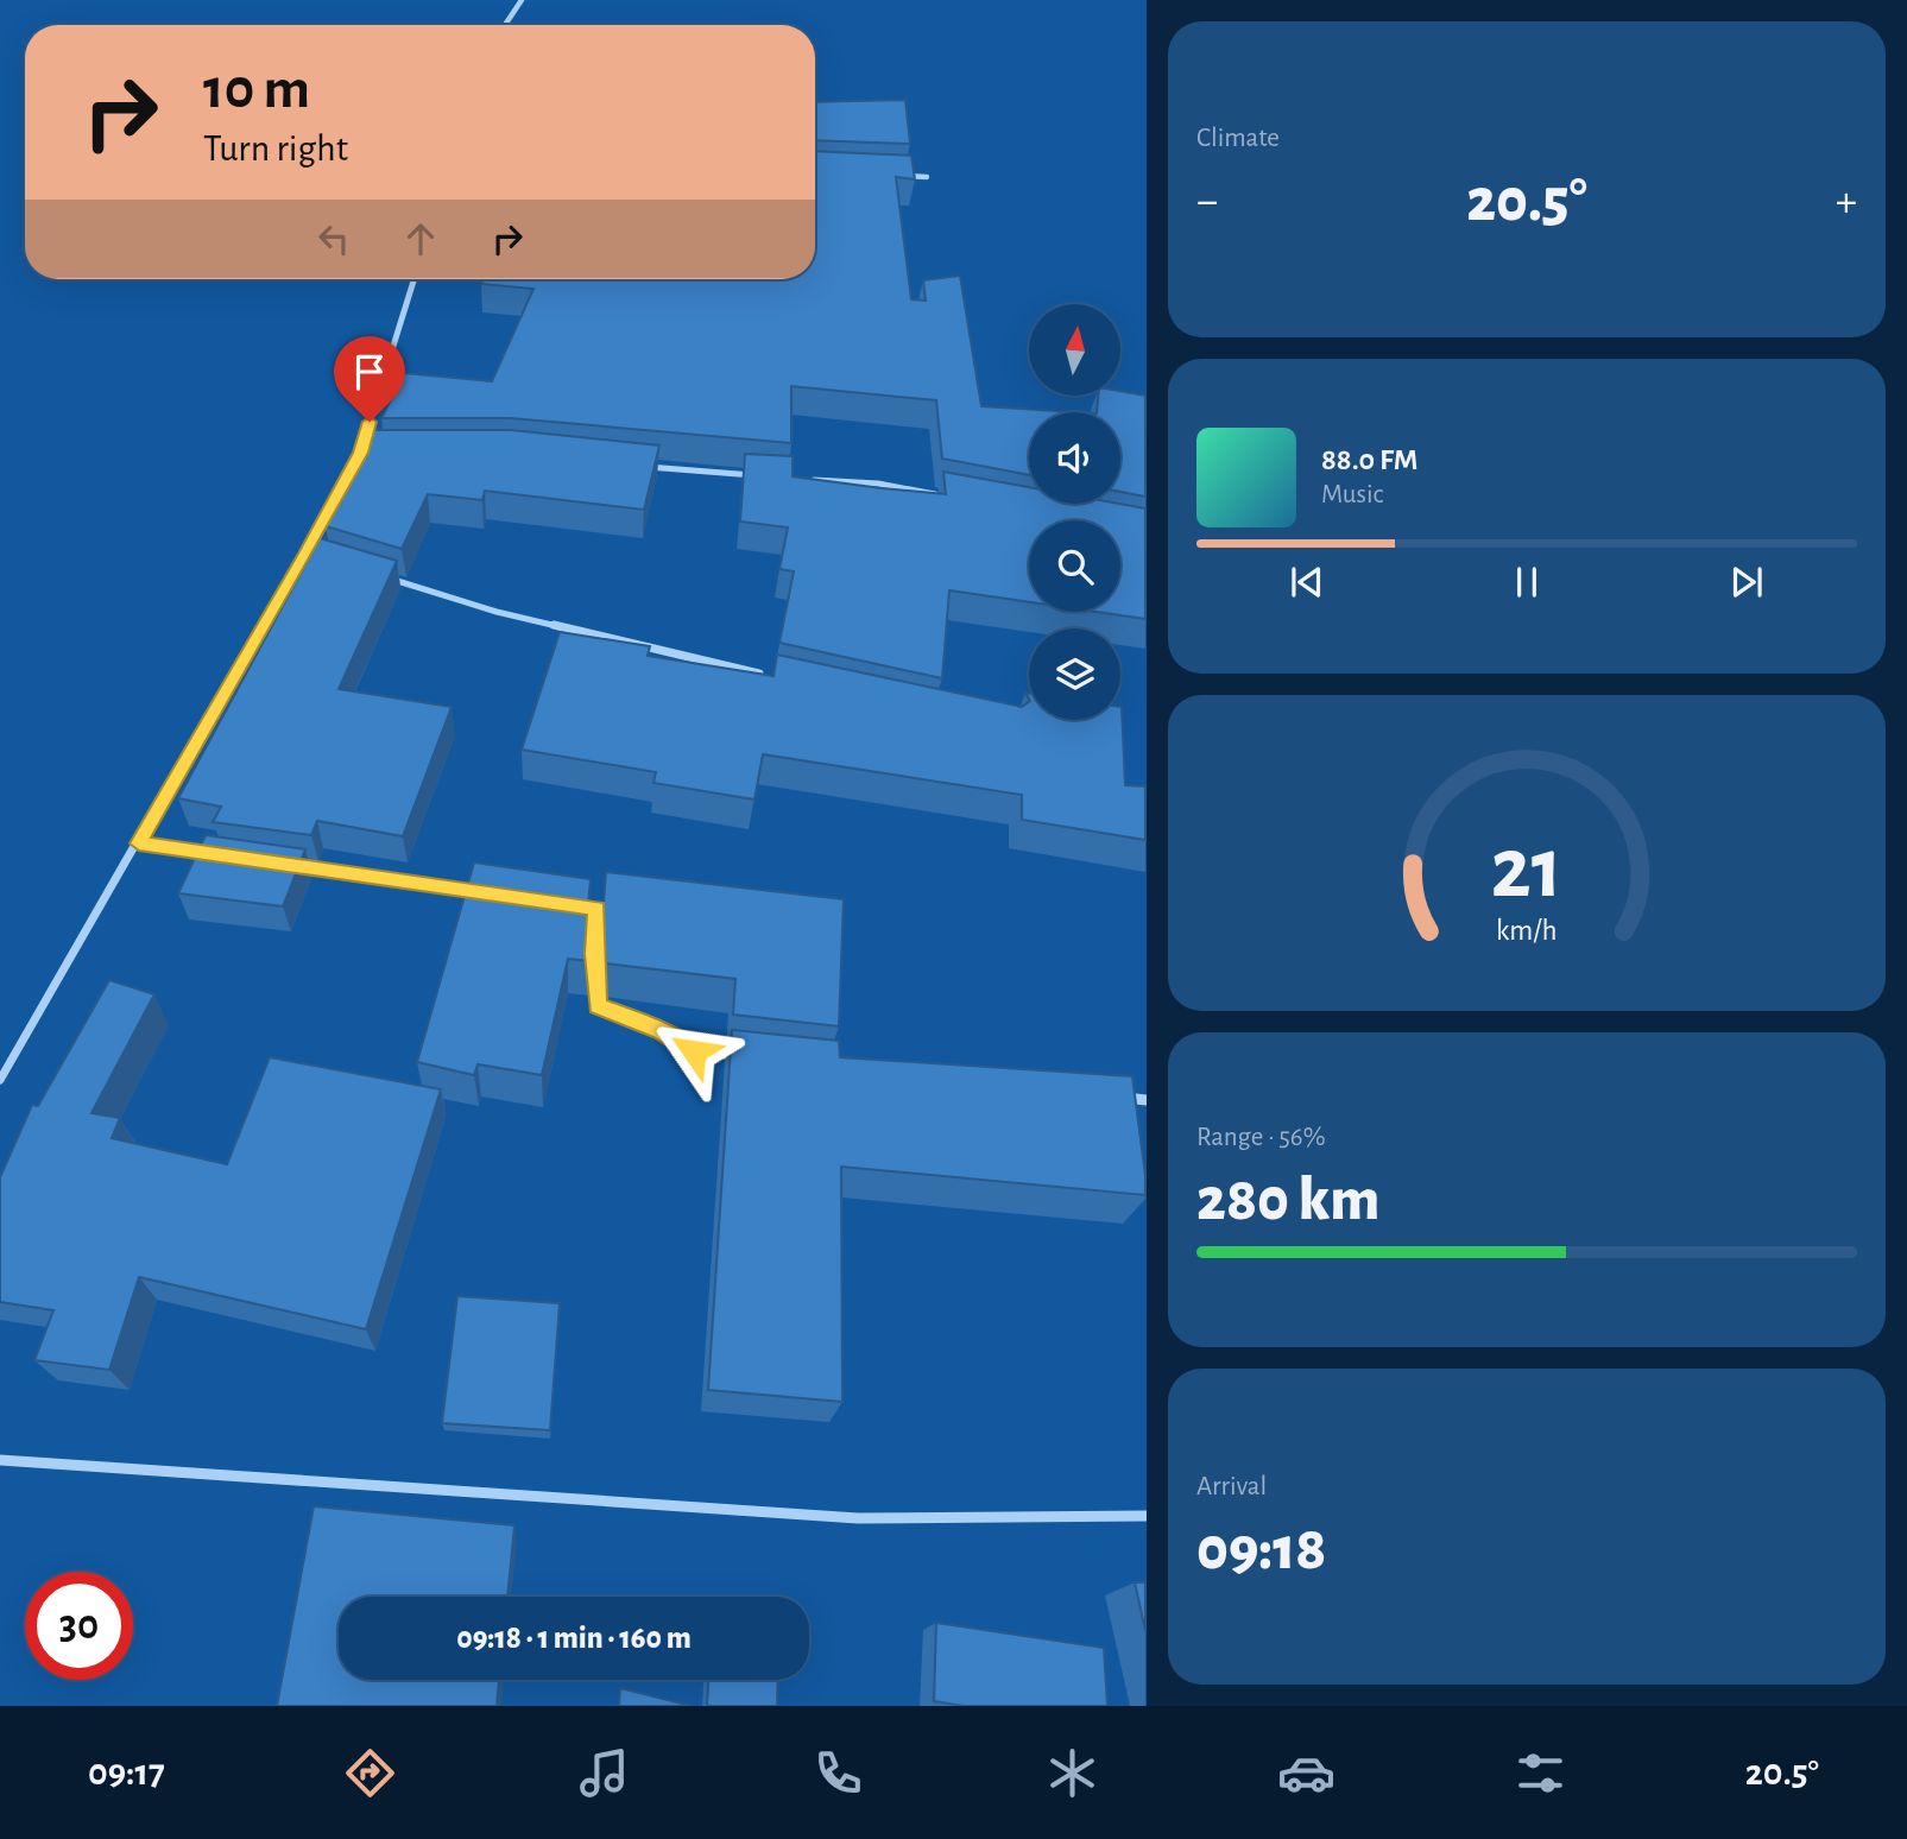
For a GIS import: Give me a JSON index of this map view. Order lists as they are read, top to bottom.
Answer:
{
  "north": "top",
  "page": {
    "tile": [
      "Climate",
      ["Range · 56%", "280 km"],
      ["Arrival", "09:18"]
    ],
    "turn": ["10 m", "Turn right"],
    "heat": ["−", "20.5°", "+"],
    "song": ["88.0 FM", "Music"],
    "limit": "30",
    "trip": "09:18 · 1 min · 160 m",
    "tabs": ["09:17", "20.5°"],
    "gauge": ["21", "km/h"]
  }
}
